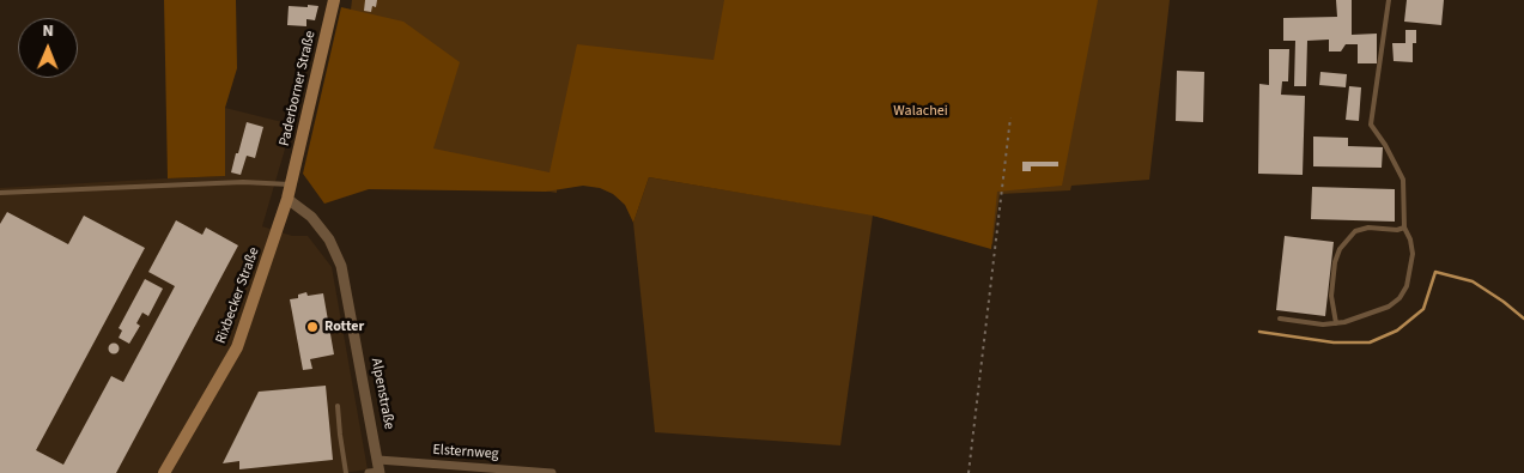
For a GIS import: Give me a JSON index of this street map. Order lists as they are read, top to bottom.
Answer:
{
  "streets": {
    "main road": ["Paderborner Straße", "Rixbecker Straße"],
    "street": ["Alpenstraße", "Elsternweg"]
  },
  "crossings": [
    ["Paderborner Straße", "Rixbecker Straße"],
    ["Rixbecker Straße", "Alpenstraße"],
    ["Alpenstraße", "Elsternweg"]
  ],
  "parks": ["Walachei"],
  "places": ["Rotter"],
  "north": "top"
}
